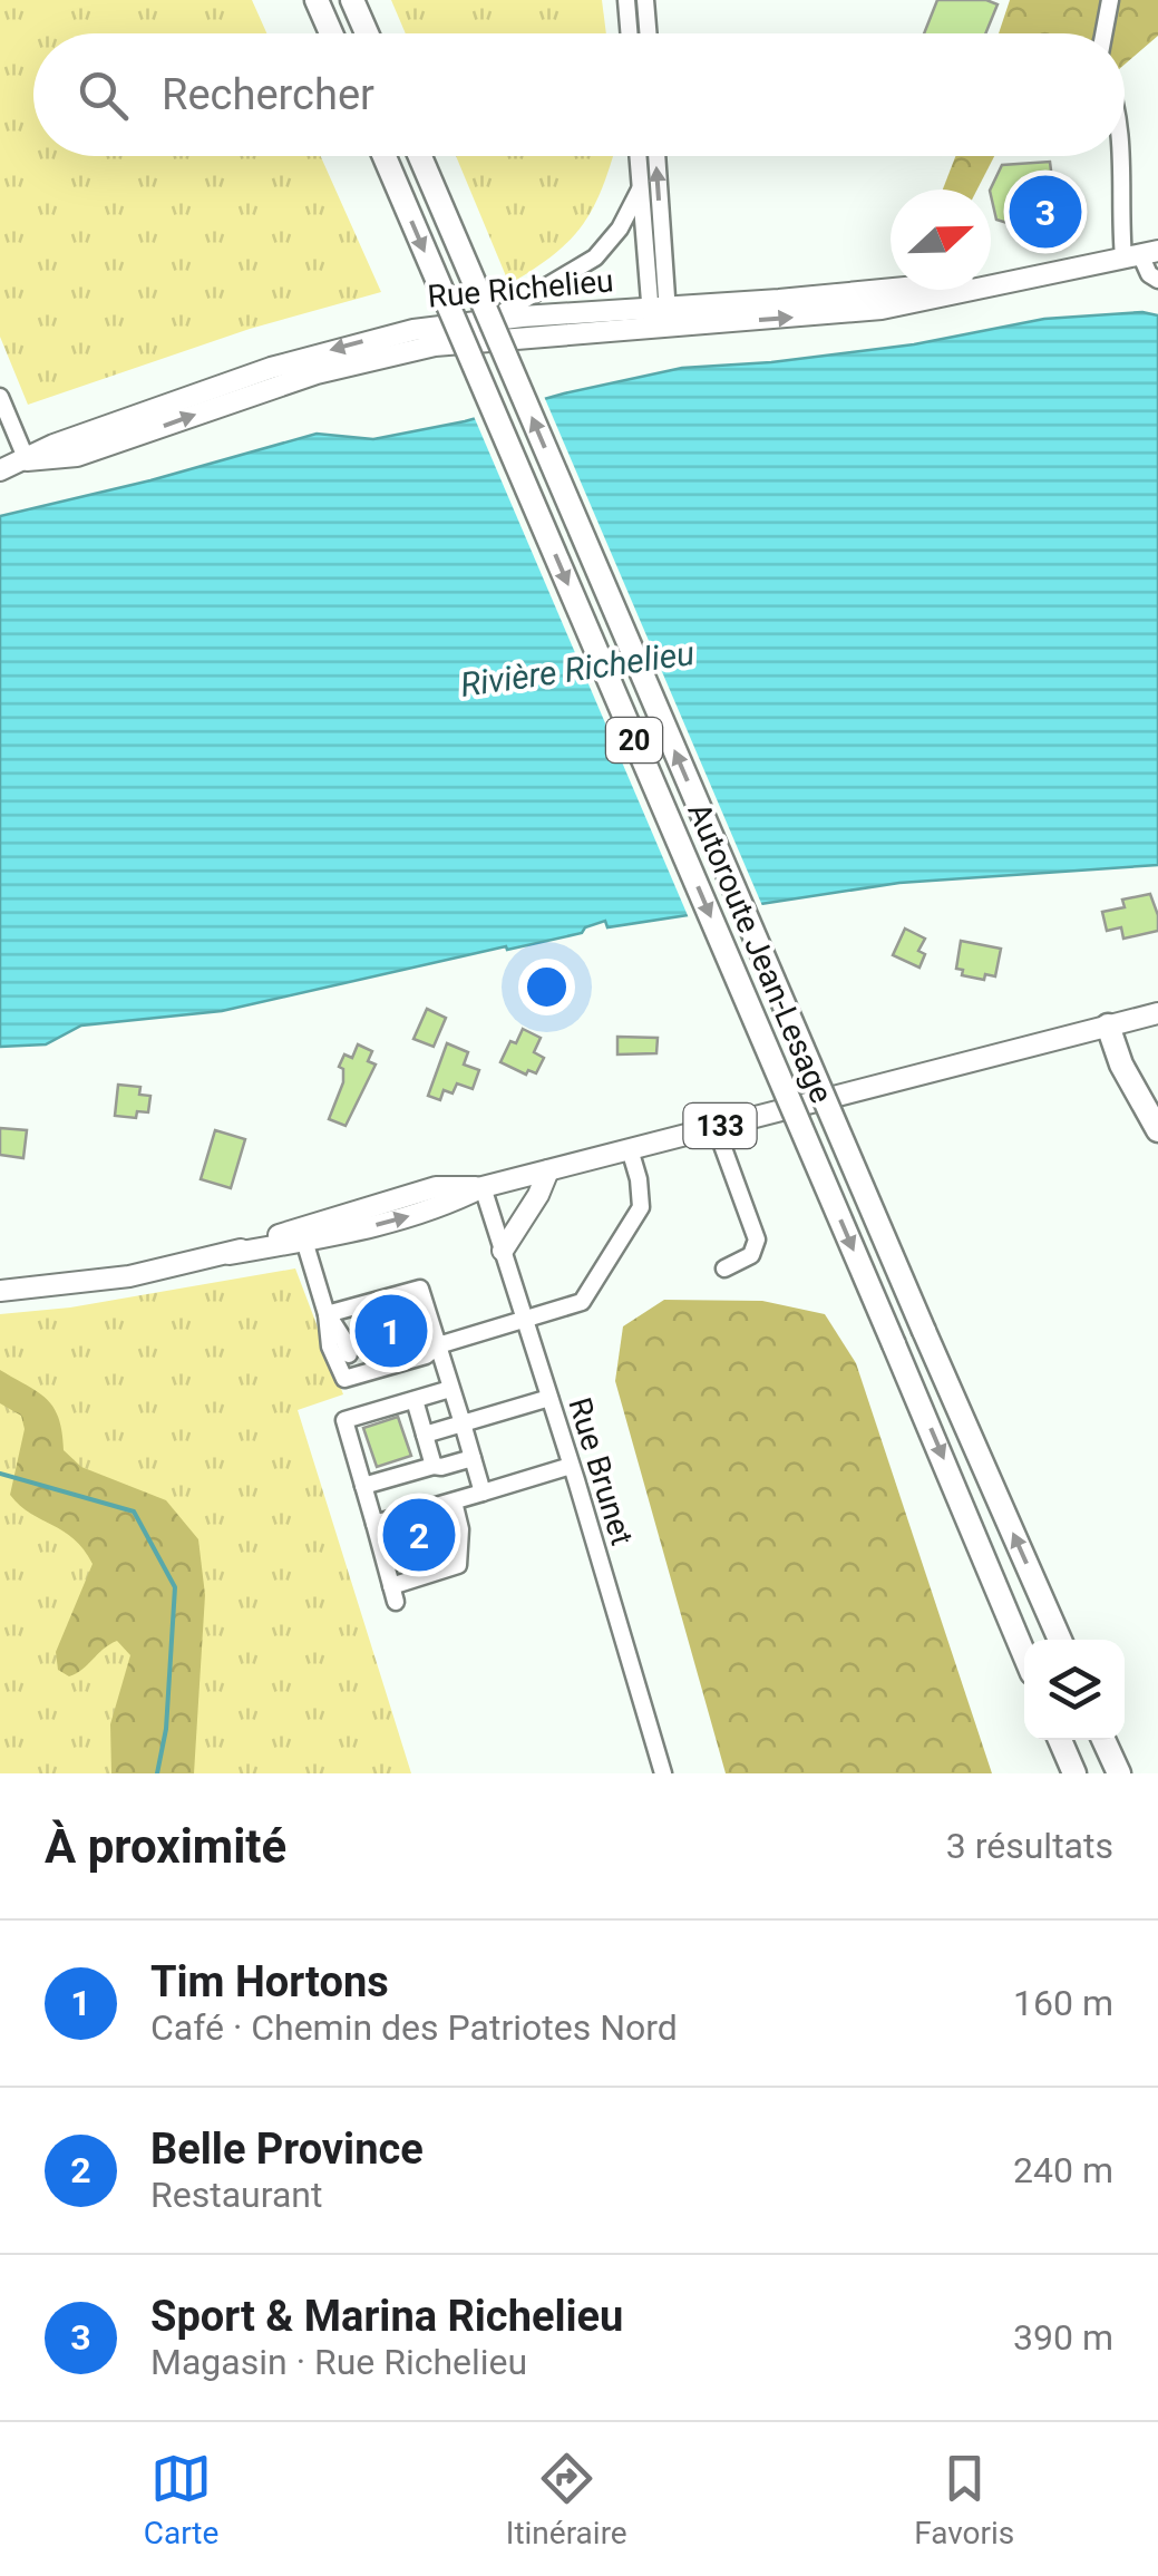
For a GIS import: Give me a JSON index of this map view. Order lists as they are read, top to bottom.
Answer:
{
  "streets": {
    "highway": ["20", "Autoroute Jean-Lesage"],
    "main road": ["Rue Richelieu", "133"],
    "street": ["Rue Brunet"]
  },
  "crossings": [
    ["133", "Rue Brunet"]
  ],
  "water": ["Rivière Richelieu"],
  "north": "right",
  "page": {
    "search": "Rechercher",
    "pins": ["3", "1", "2"],
    "heading": ["À proximité", "3 résultats"],
    "list": [
      {
        "mark": "1",
        "name": "Tim Hortons",
        "note": "Café · Chemin des Patriotes Nord",
        "value": "160 m"
      },
      {
        "mark": "2",
        "name": "Belle Province",
        "note": "Restaurant",
        "value": "240 m"
      },
      {
        "mark": "3",
        "name": "Sport & Marina Richelieu",
        "note": "Magasin · Rue Richelieu",
        "value": "390 m"
      }
    ],
    "nav": ["Carte", "Itinéraire", "Favoris"]
  }
}
